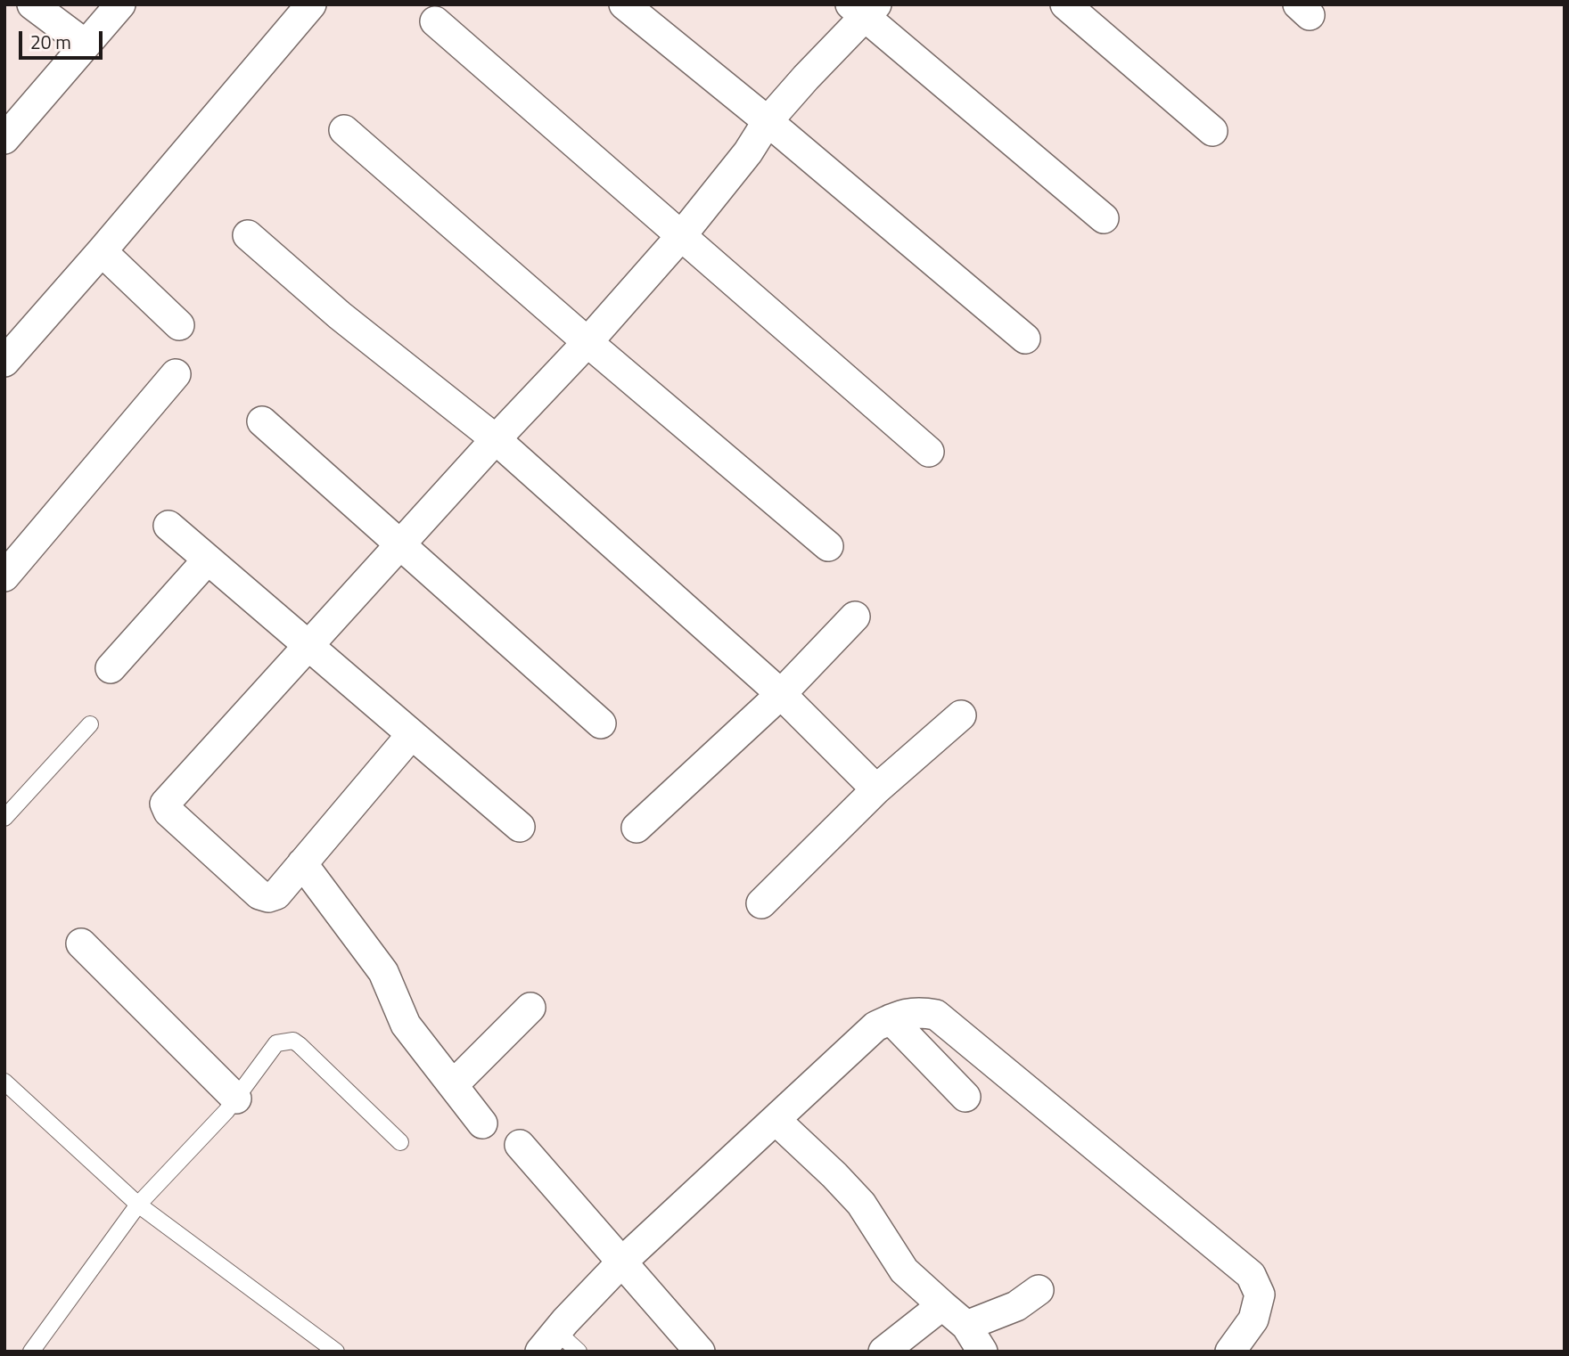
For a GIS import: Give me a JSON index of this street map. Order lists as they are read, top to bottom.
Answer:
{
  "scale_bar": "20 m"
}
